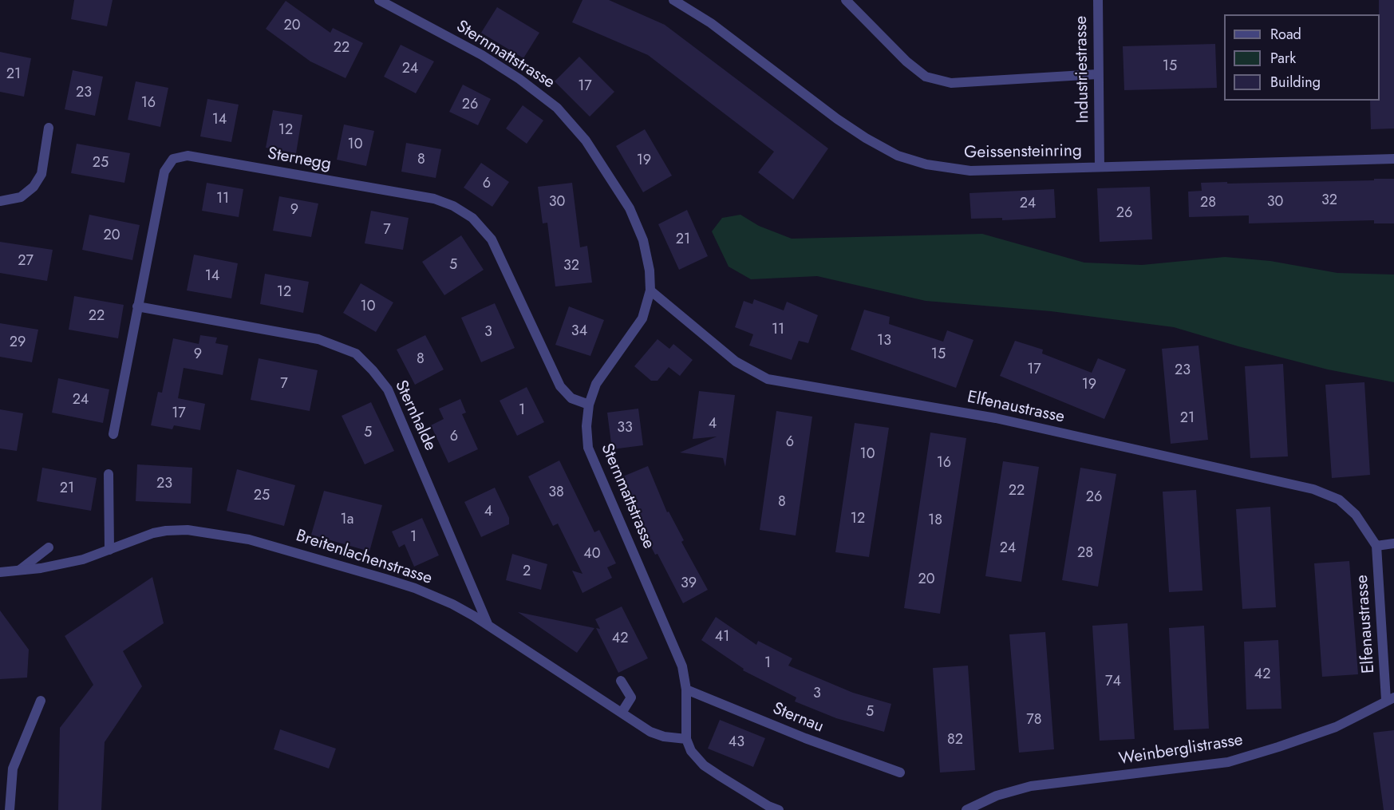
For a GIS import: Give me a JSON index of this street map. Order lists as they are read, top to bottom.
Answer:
{
  "streets": {
    "street": [
      "Sternmattstrasse",
      "Industriestrasse",
      "Geissensteinring",
      "Sternegg",
      "Elfenaustrasse",
      "Sternhalde",
      "Breitenlachenstrasse",
      "Sternau",
      "Weinberglistrasse"
    ]
  },
  "crossings": [
    ["Sternmattstrasse", "Sternegg"],
    ["Sternmattstrasse", "Elfenaustrasse"],
    ["Sternmattstrasse", "Breitenlachenstrasse"],
    ["Sternmattstrasse", "Sternau"],
    ["Industriestrasse", "Geissensteinring"],
    ["Sternegg", "Sternhalde"],
    ["Elfenaustrasse", "Weinberglistrasse"],
    ["Sternhalde", "Breitenlachenstrasse"]
  ],
  "house_numbers": [
    "20",
    "22",
    "15",
    "24",
    "21",
    "17",
    "23",
    "16",
    "26",
    "14",
    "12",
    "10",
    "8",
    "19",
    "25",
    "6",
    "11",
    "32",
    "30",
    "30",
    "28",
    "24",
    "9",
    "26",
    "7",
    "20",
    "21",
    "27",
    "5",
    "32",
    "14",
    "12",
    "10",
    "22",
    "11",
    "34",
    "3",
    "13",
    "29",
    "9",
    "15",
    "8",
    "17",
    "23",
    "7",
    "19",
    "24",
    "1",
    "17",
    "21",
    "4",
    "33",
    "5",
    "6",
    "6",
    "10",
    "16",
    "23",
    "21",
    "22",
    "38",
    "25",
    "26",
    "8",
    "4",
    "12",
    "1a",
    "18",
    "1",
    "24",
    "28",
    "40",
    "2",
    "20",
    "39",
    "41",
    "42",
    "1",
    "42",
    "74",
    "3",
    "5",
    "78",
    "82",
    "43"
  ],
  "legend": ["Road", "Park", "Building"]
}
